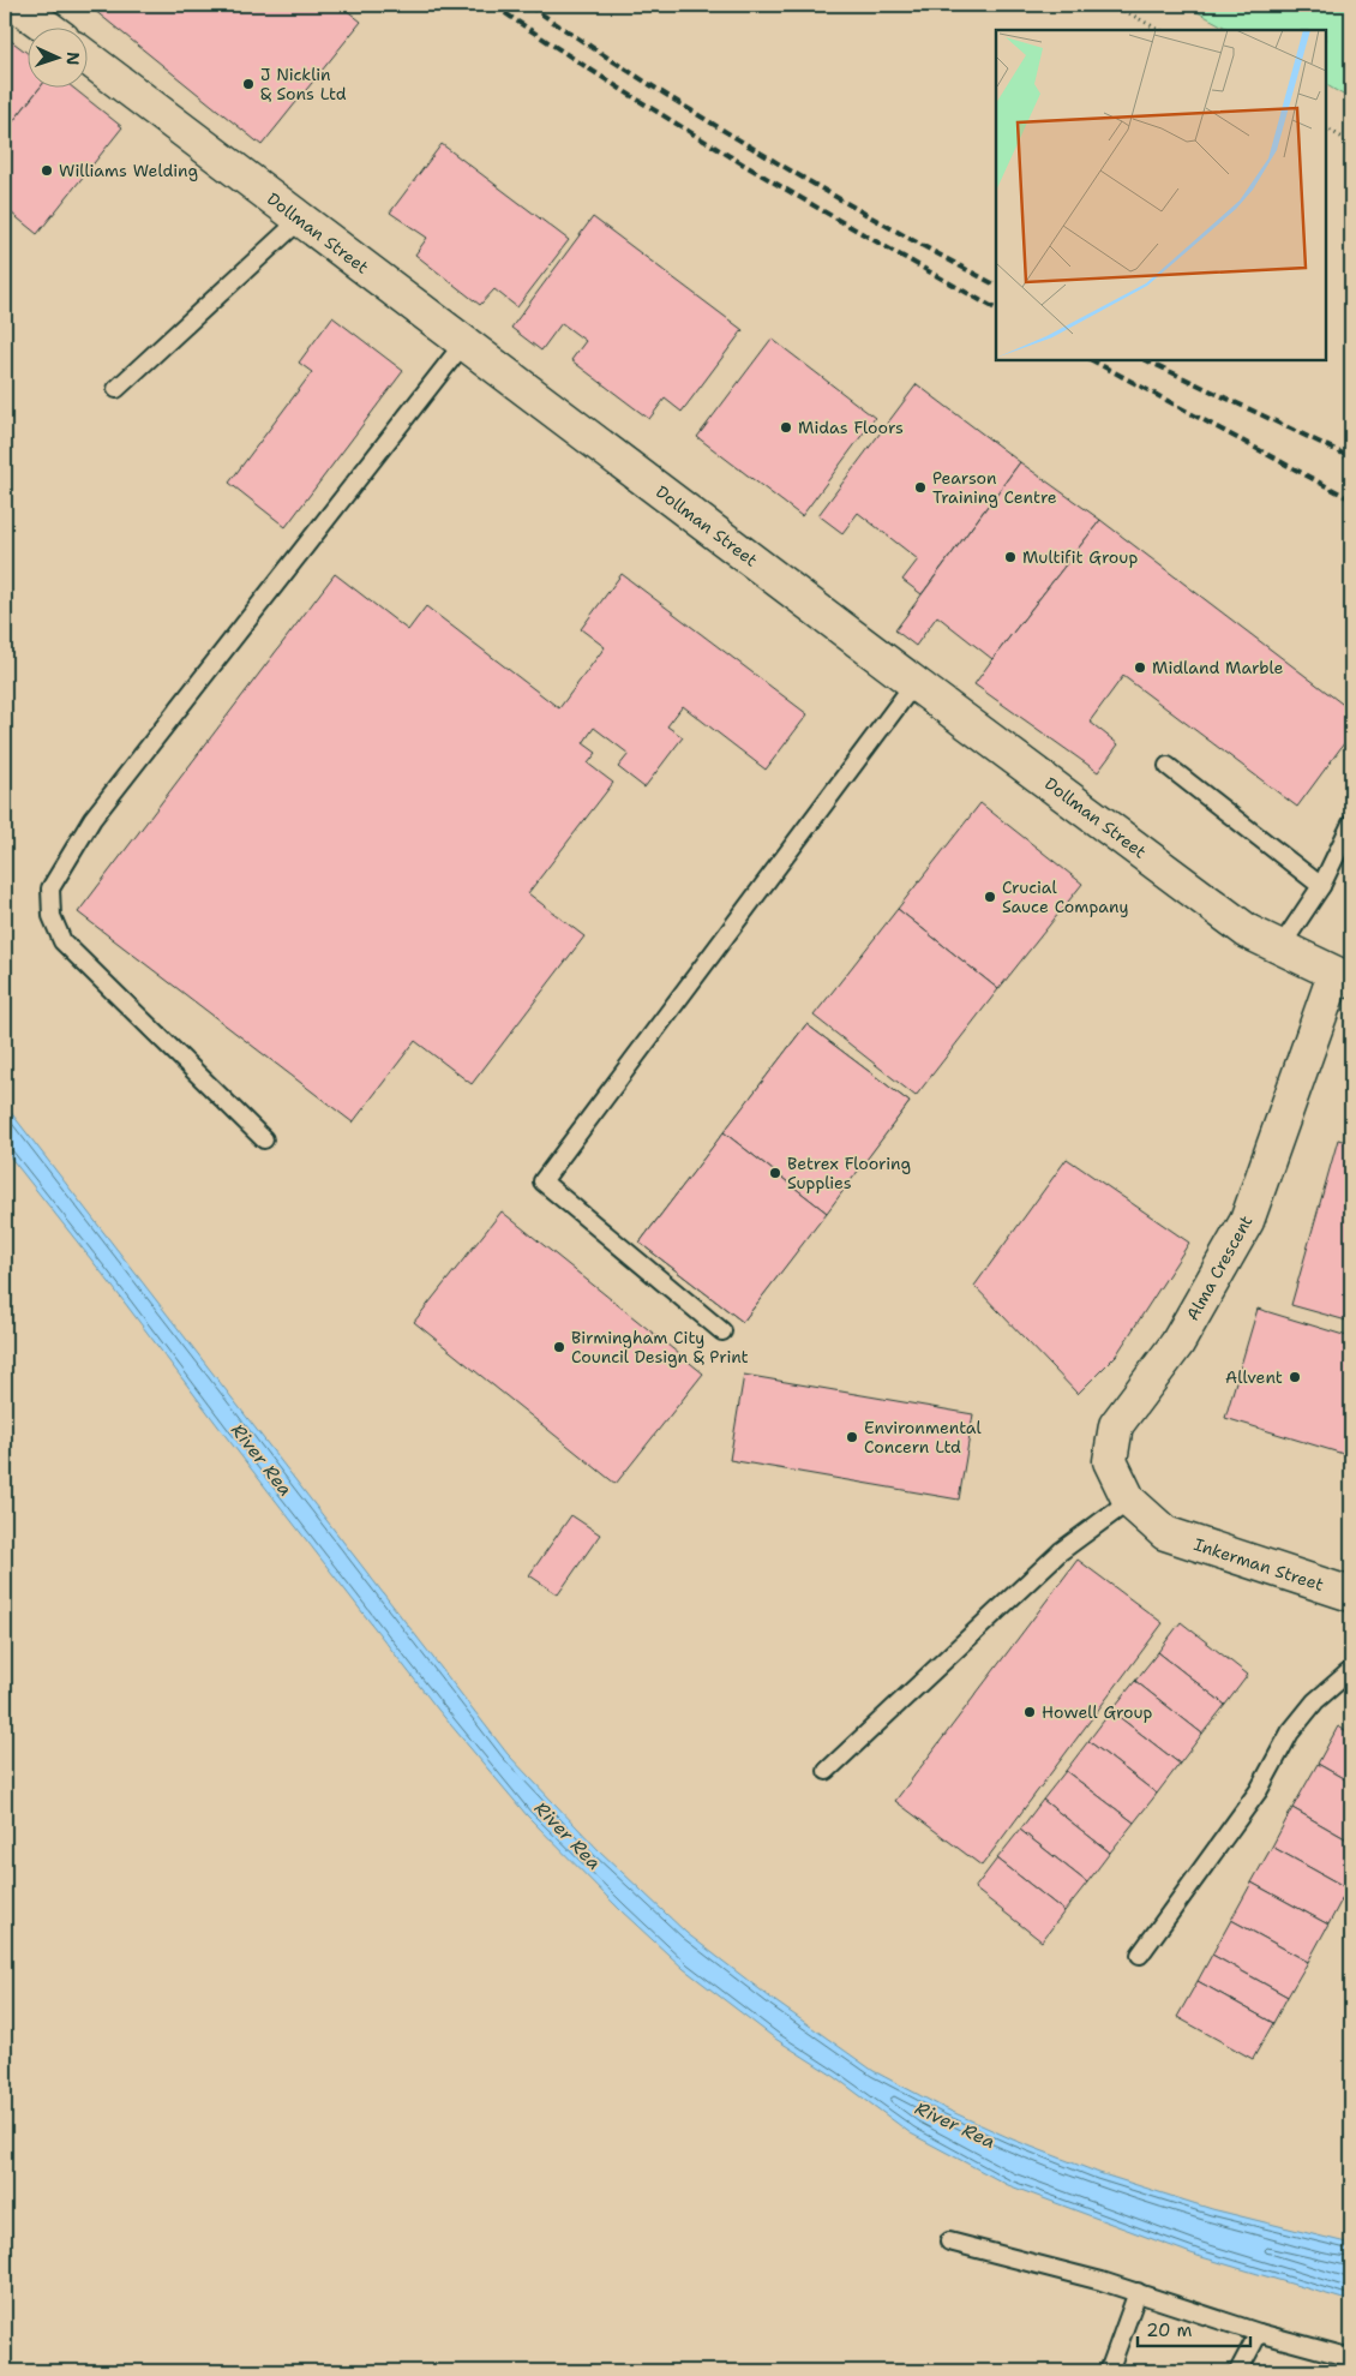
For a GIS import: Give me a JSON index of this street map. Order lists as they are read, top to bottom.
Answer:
{
  "streets": {
    "street": ["Dollman Street", "Alma Crescent", "Inkerman Street"]
  },
  "crossings": [
    ["Dollman Street", "Alma Crescent"],
    ["Alma Crescent", "Inkerman Street"]
  ],
  "water": ["River Rea"],
  "places": [
    "J Nicklin & Sons Ltd",
    "Williams Welding",
    "Midas Floors",
    "Pearson Training Centre",
    "Multifit Group",
    "Midland Marble",
    "Crucial Sauce Company",
    "Betrex Flooring Supplies",
    "Birmingham City Council Design & Print",
    "Allvent",
    "Environmental Concern Ltd",
    "Howell Group"
  ],
  "scale_bar": "20 m",
  "north": "right"
}
